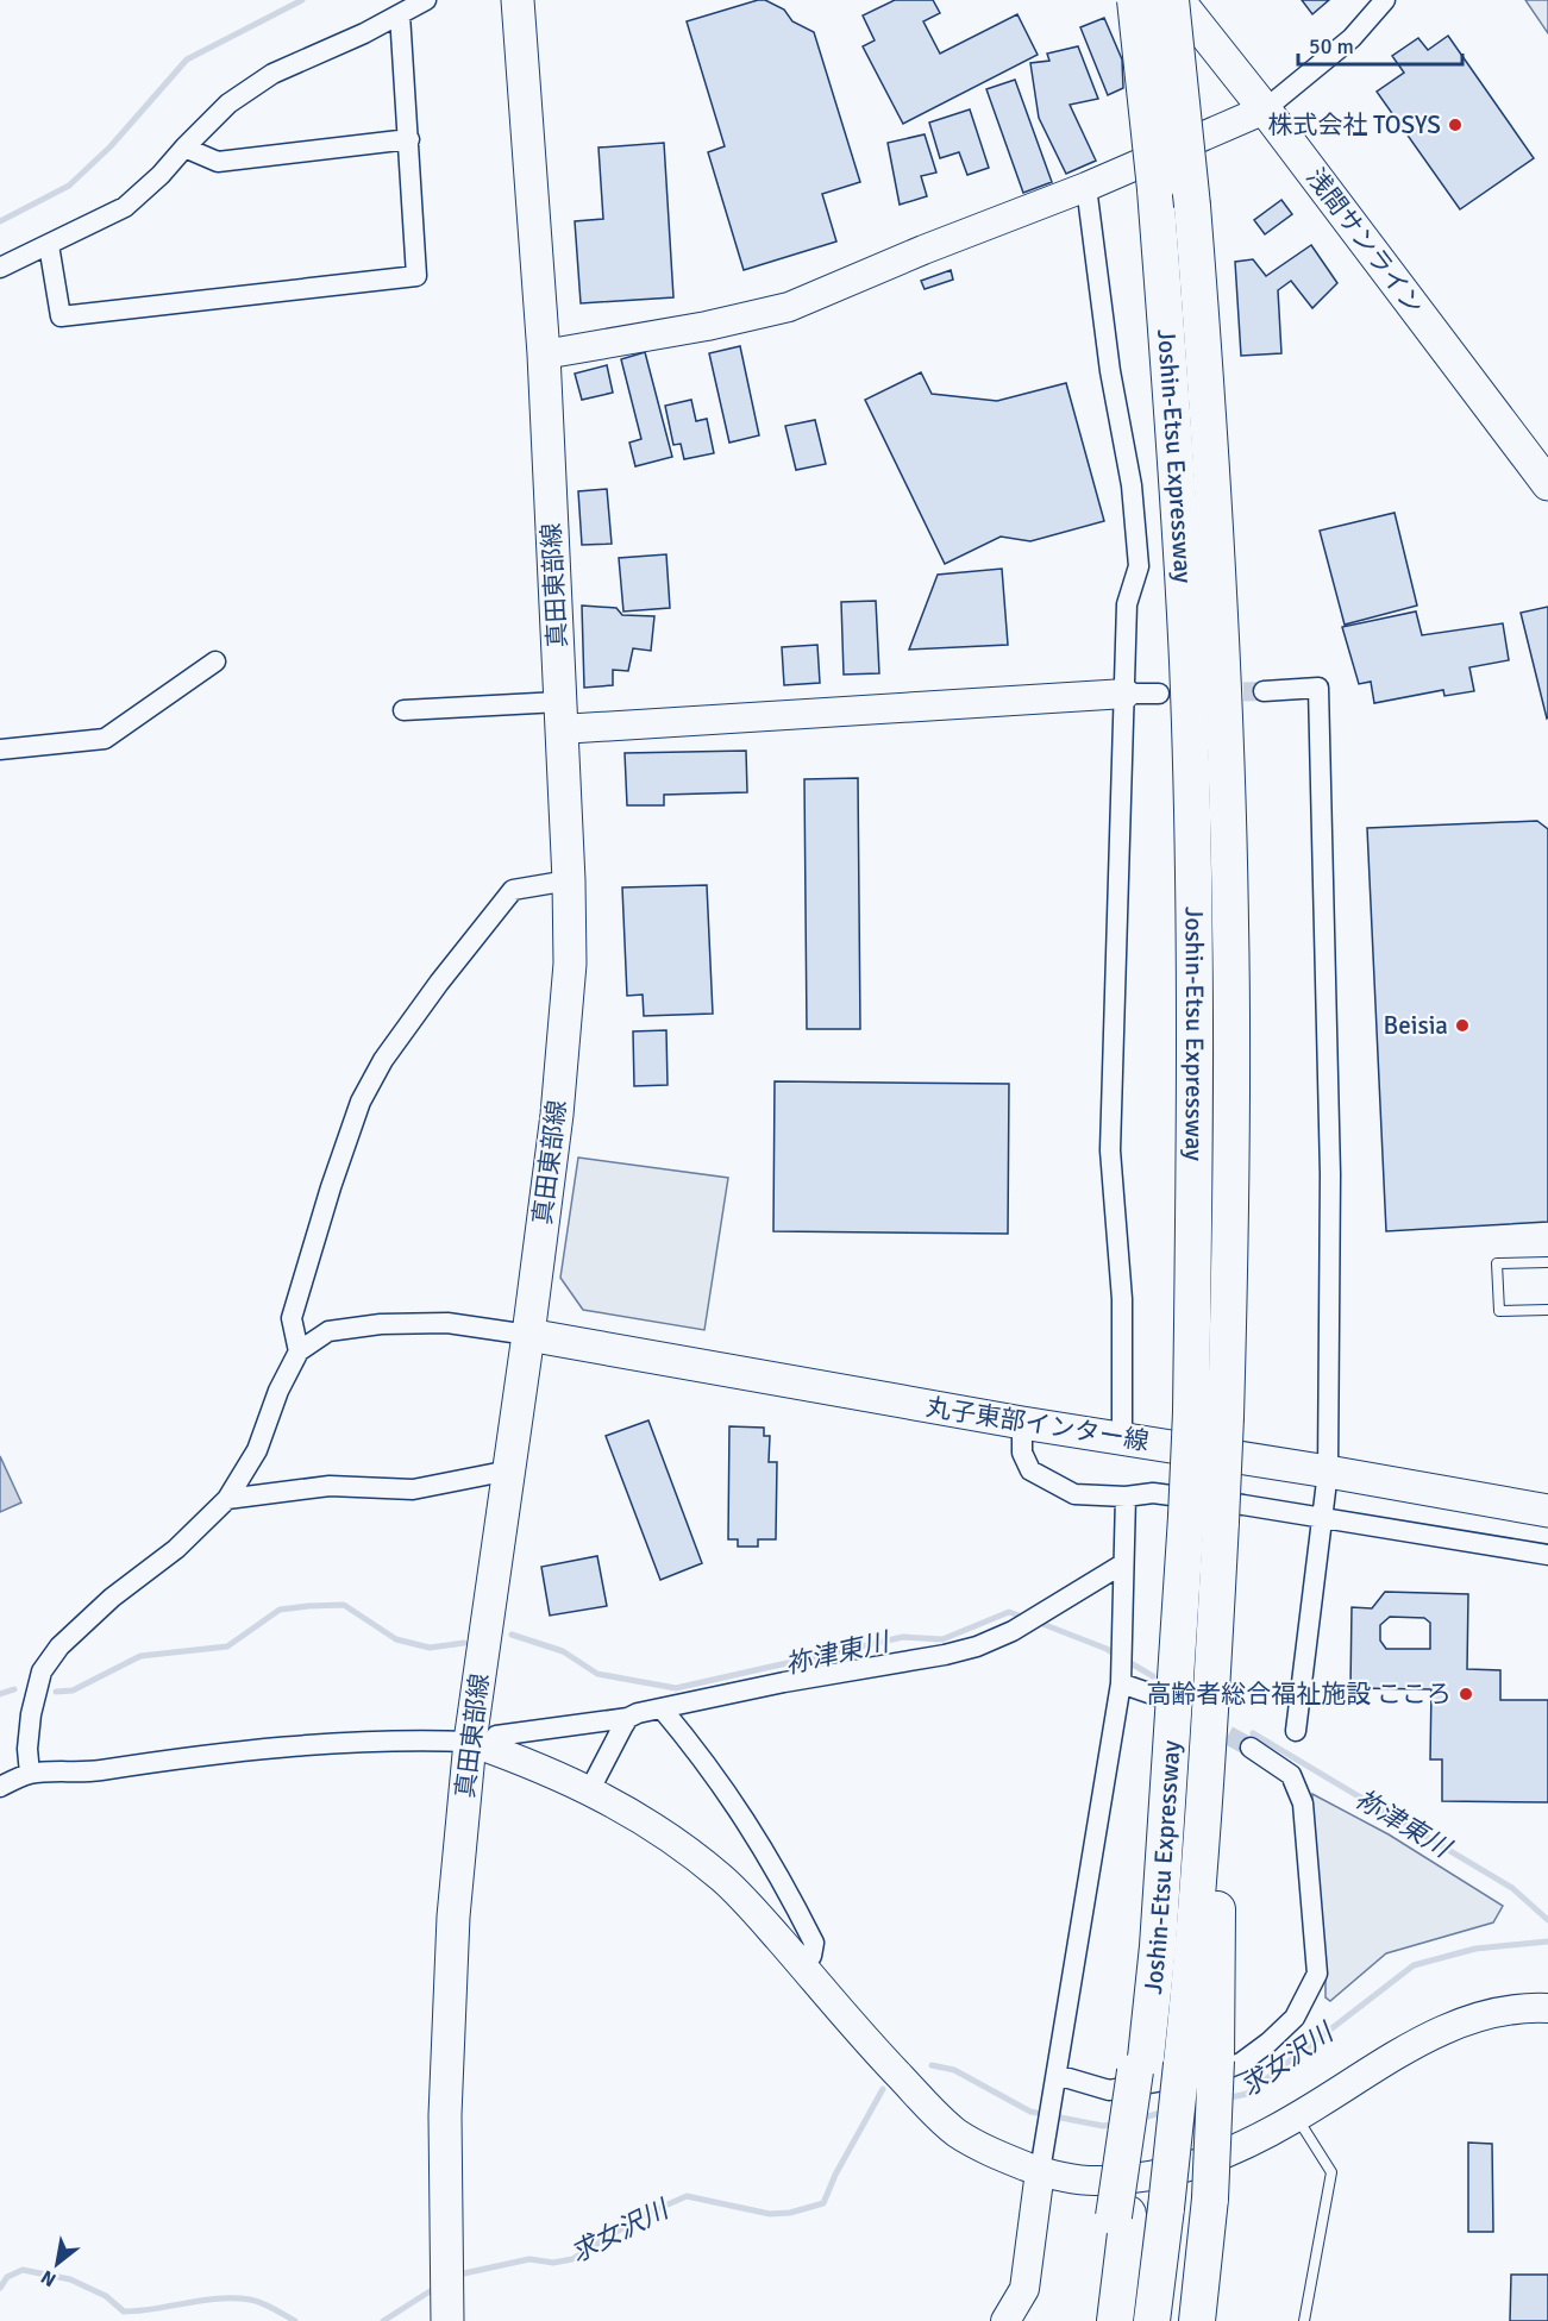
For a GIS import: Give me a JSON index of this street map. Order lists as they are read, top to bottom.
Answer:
{
  "streets": {
    "highway": ["Joshin-Etsu Expressway"],
    "main road": ["浅間サンライン", "真田東部線", "丸子東部インター線"]
  },
  "crossings": [
    ["真田東部線", "丸子東部インター線"]
  ],
  "water": ["祢津東川", "求女沢川"],
  "places": ["株式会社 TOSYS", "Beisia", "高齢者総合福祉施設 こころ"],
  "scale_bar": "50 m",
  "north": "bottom left"
}
